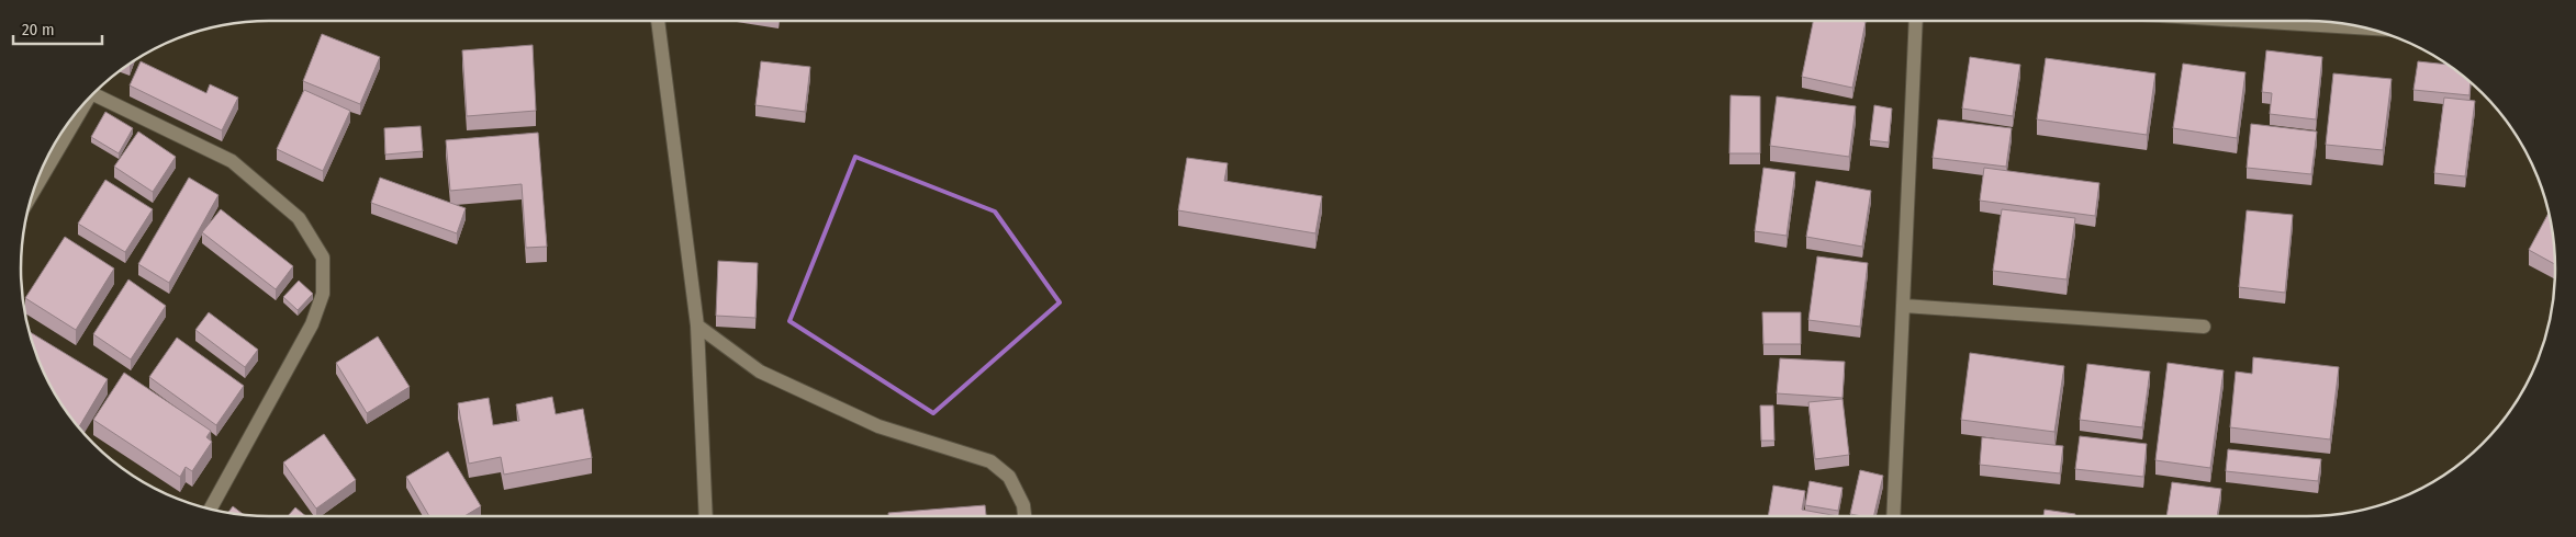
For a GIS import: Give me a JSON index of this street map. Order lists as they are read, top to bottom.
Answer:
{
  "scale_bar": "20 m"
}
